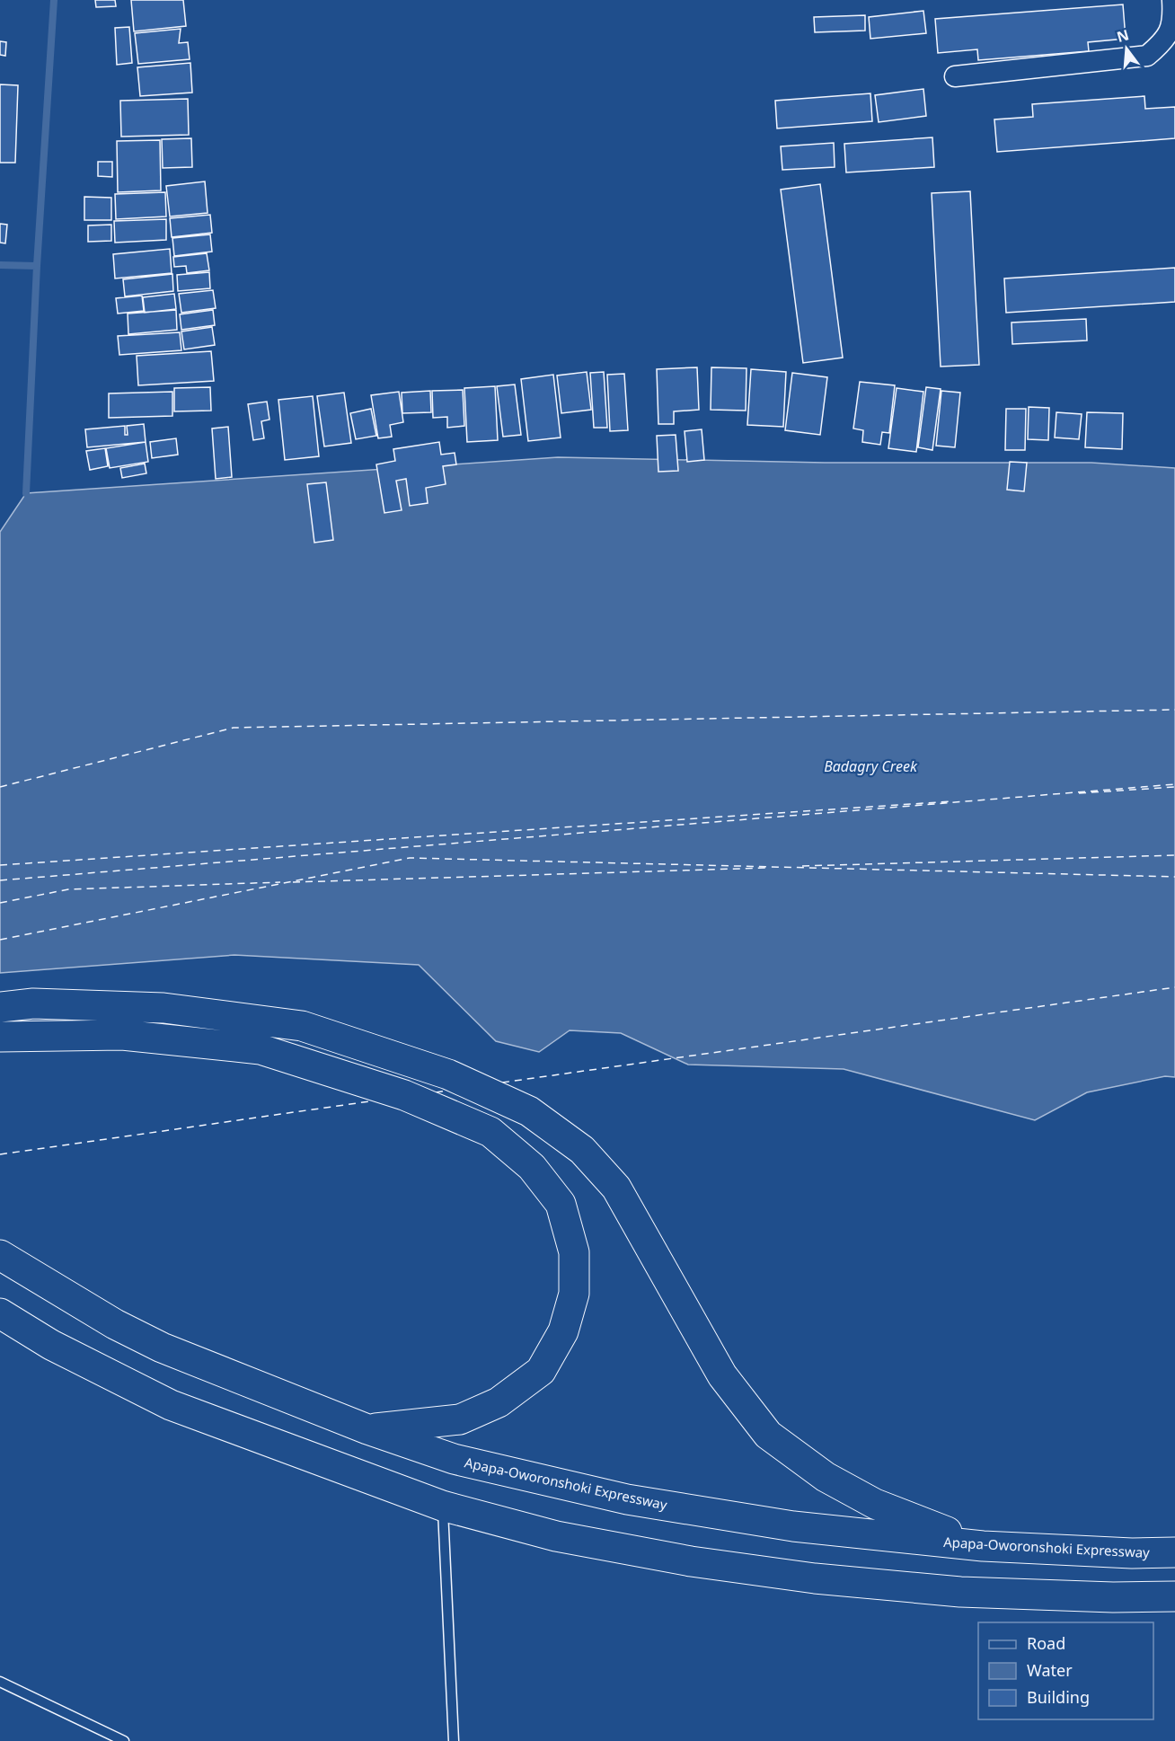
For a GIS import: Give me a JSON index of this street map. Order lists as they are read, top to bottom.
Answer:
{
  "streets": {
    "highway": ["Apapa-Oworonshoki Expressway"]
  },
  "water": ["Badagry Creek"],
  "legend": ["Road", "Water", "Building"],
  "north": "top"
}
